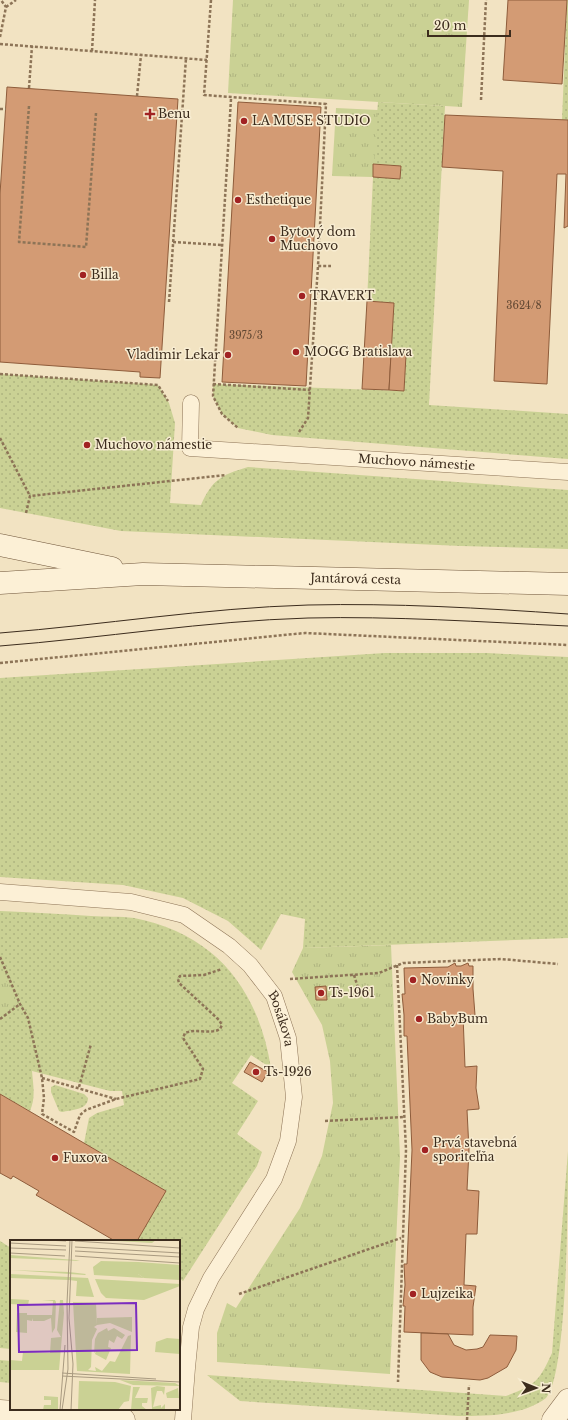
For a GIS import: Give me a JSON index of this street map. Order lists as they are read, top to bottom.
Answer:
{
  "streets": {
    "street": ["Jantárová cesta"],
    "lane": ["Muchovo námestie", "Bosákova"]
  },
  "places": {
    "health": ["Benu"],
    "other": [
      "LA MUSE STUDIO",
      "Esthetique",
      "Bytový dom Muchovo",
      "Billa",
      "TRAVERT",
      "MOGG Bratislava",
      "Vladimir Lekar",
      "Muchovo námestie",
      "Novinky",
      "Ts-1961",
      "BabyBum",
      "Ts-1926",
      "Prvá stavebná sporiteľňa",
      "Fuxova",
      "Lujzeika"
    ]
  },
  "house_numbers": ["3624/8", "3975/3"],
  "scale_bar": "20 m",
  "north": "right"
}
